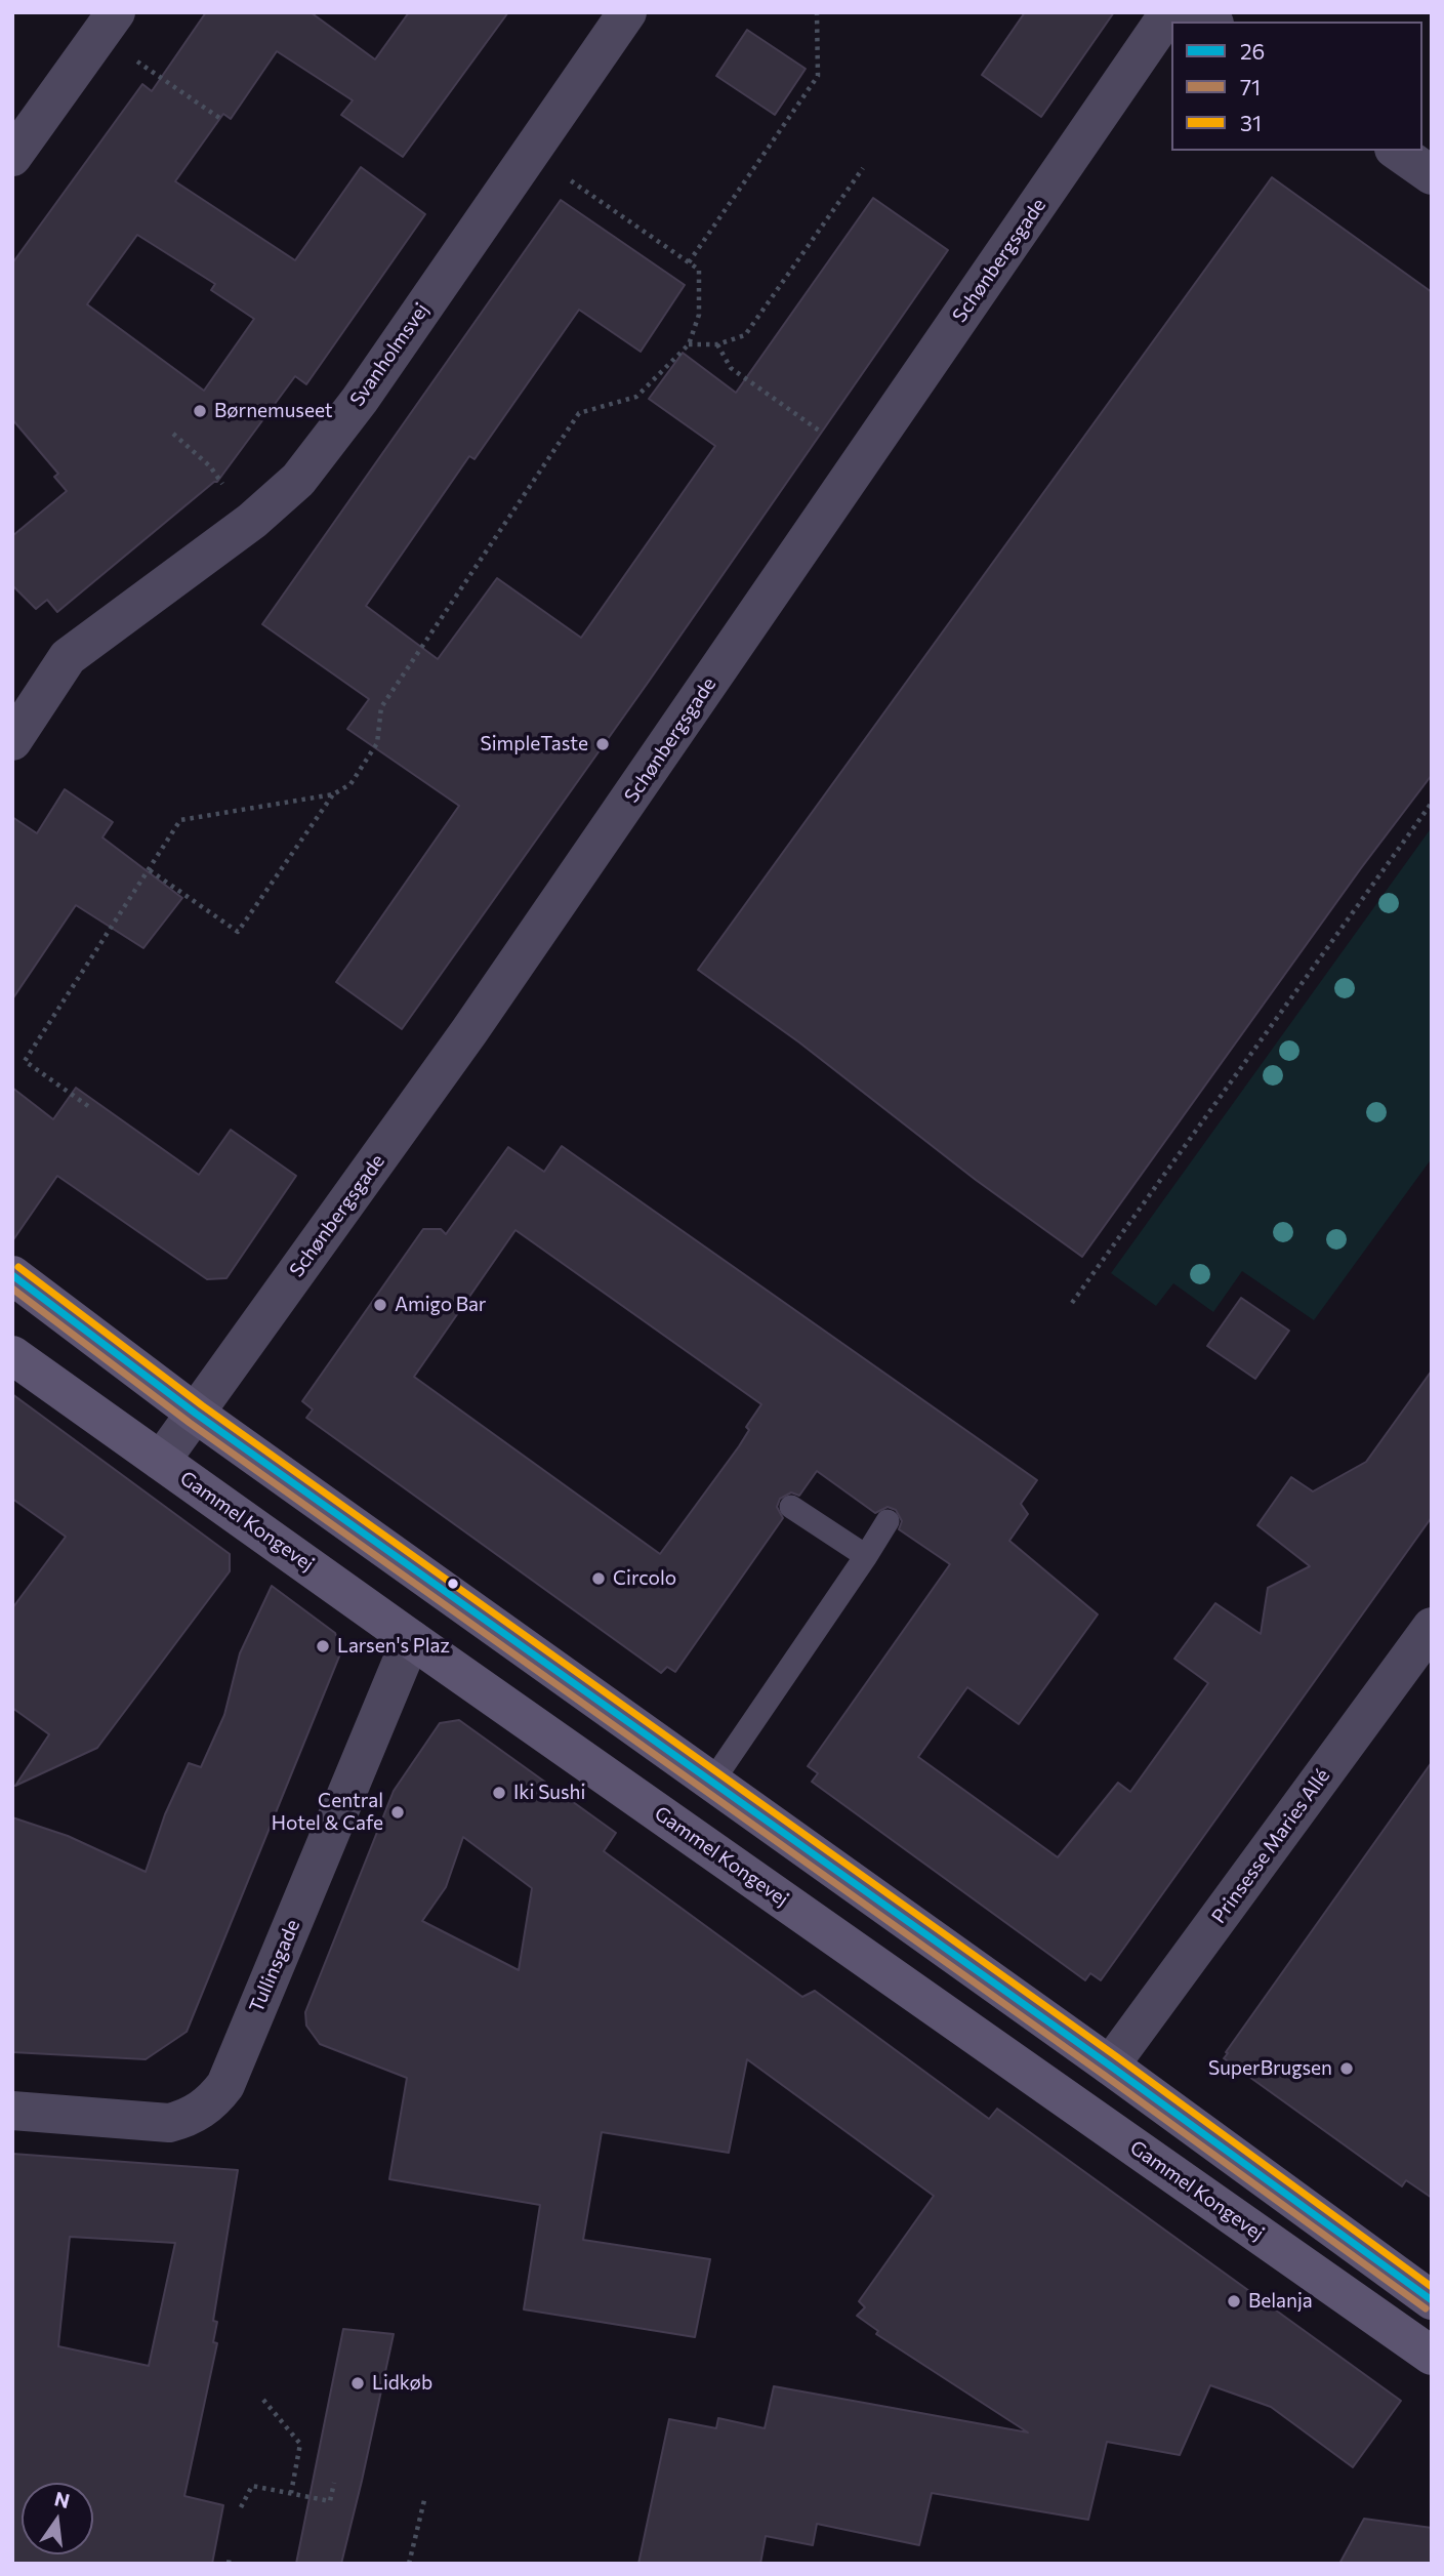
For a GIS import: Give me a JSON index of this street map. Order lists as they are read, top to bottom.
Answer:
{
  "streets": {
    "street": [
      "Schønbergsgade",
      "Svanholmsvej",
      "Gammel Kongevej",
      "Prinsesse Maries Allé",
      "Tullinsgade"
    ]
  },
  "crossings": [
    ["Schønbergsgade", "Gammel Kongevej"],
    ["Gammel Kongevej", "Tullinsgade"]
  ],
  "places": [
    "Børnemuseet",
    "SimpleTaste",
    "Amigo Bar",
    "Circolo",
    "Larsen's Plaz",
    "Iki Sushi",
    "Central Hotel & Cafe",
    "SuperBrugsen",
    "Belanja",
    "Lidkøb"
  ],
  "lines": ["transit line 31", "transit line 26", "transit line 71"],
  "legend": ["26", "71", "31"],
  "north": "top"
}
